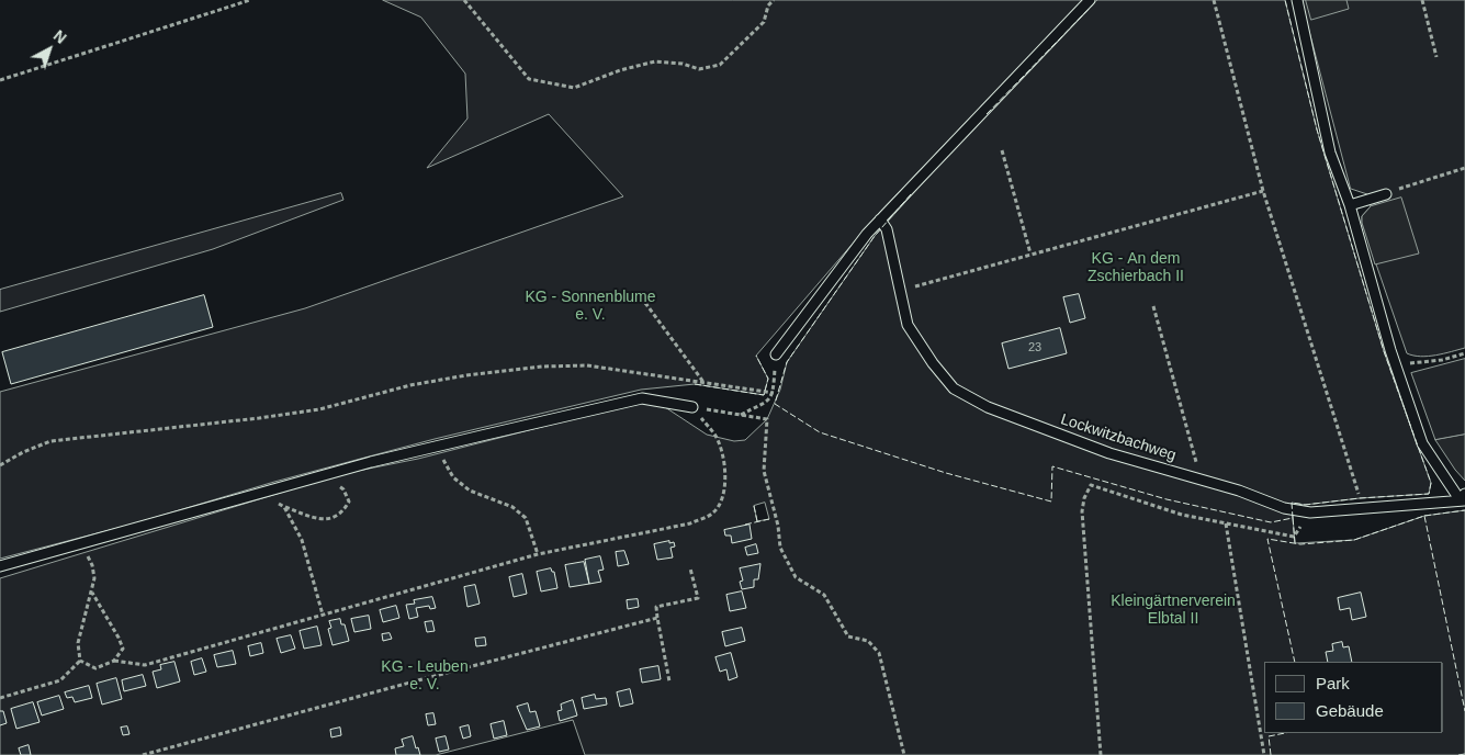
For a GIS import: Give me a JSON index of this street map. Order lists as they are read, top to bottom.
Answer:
{
  "streets": {
    "lane": ["Lockwitzbachweg"]
  },
  "parks": [
    "KG - An dem Zschierbach II",
    "KG - Sonnenblume e. V.",
    "Kleingärtnerverein Elbtal II",
    "KG - Leuben e. V."
  ],
  "house_numbers": ["23"],
  "legend": ["Park", "Gebäude"],
  "north": "top right"
}
